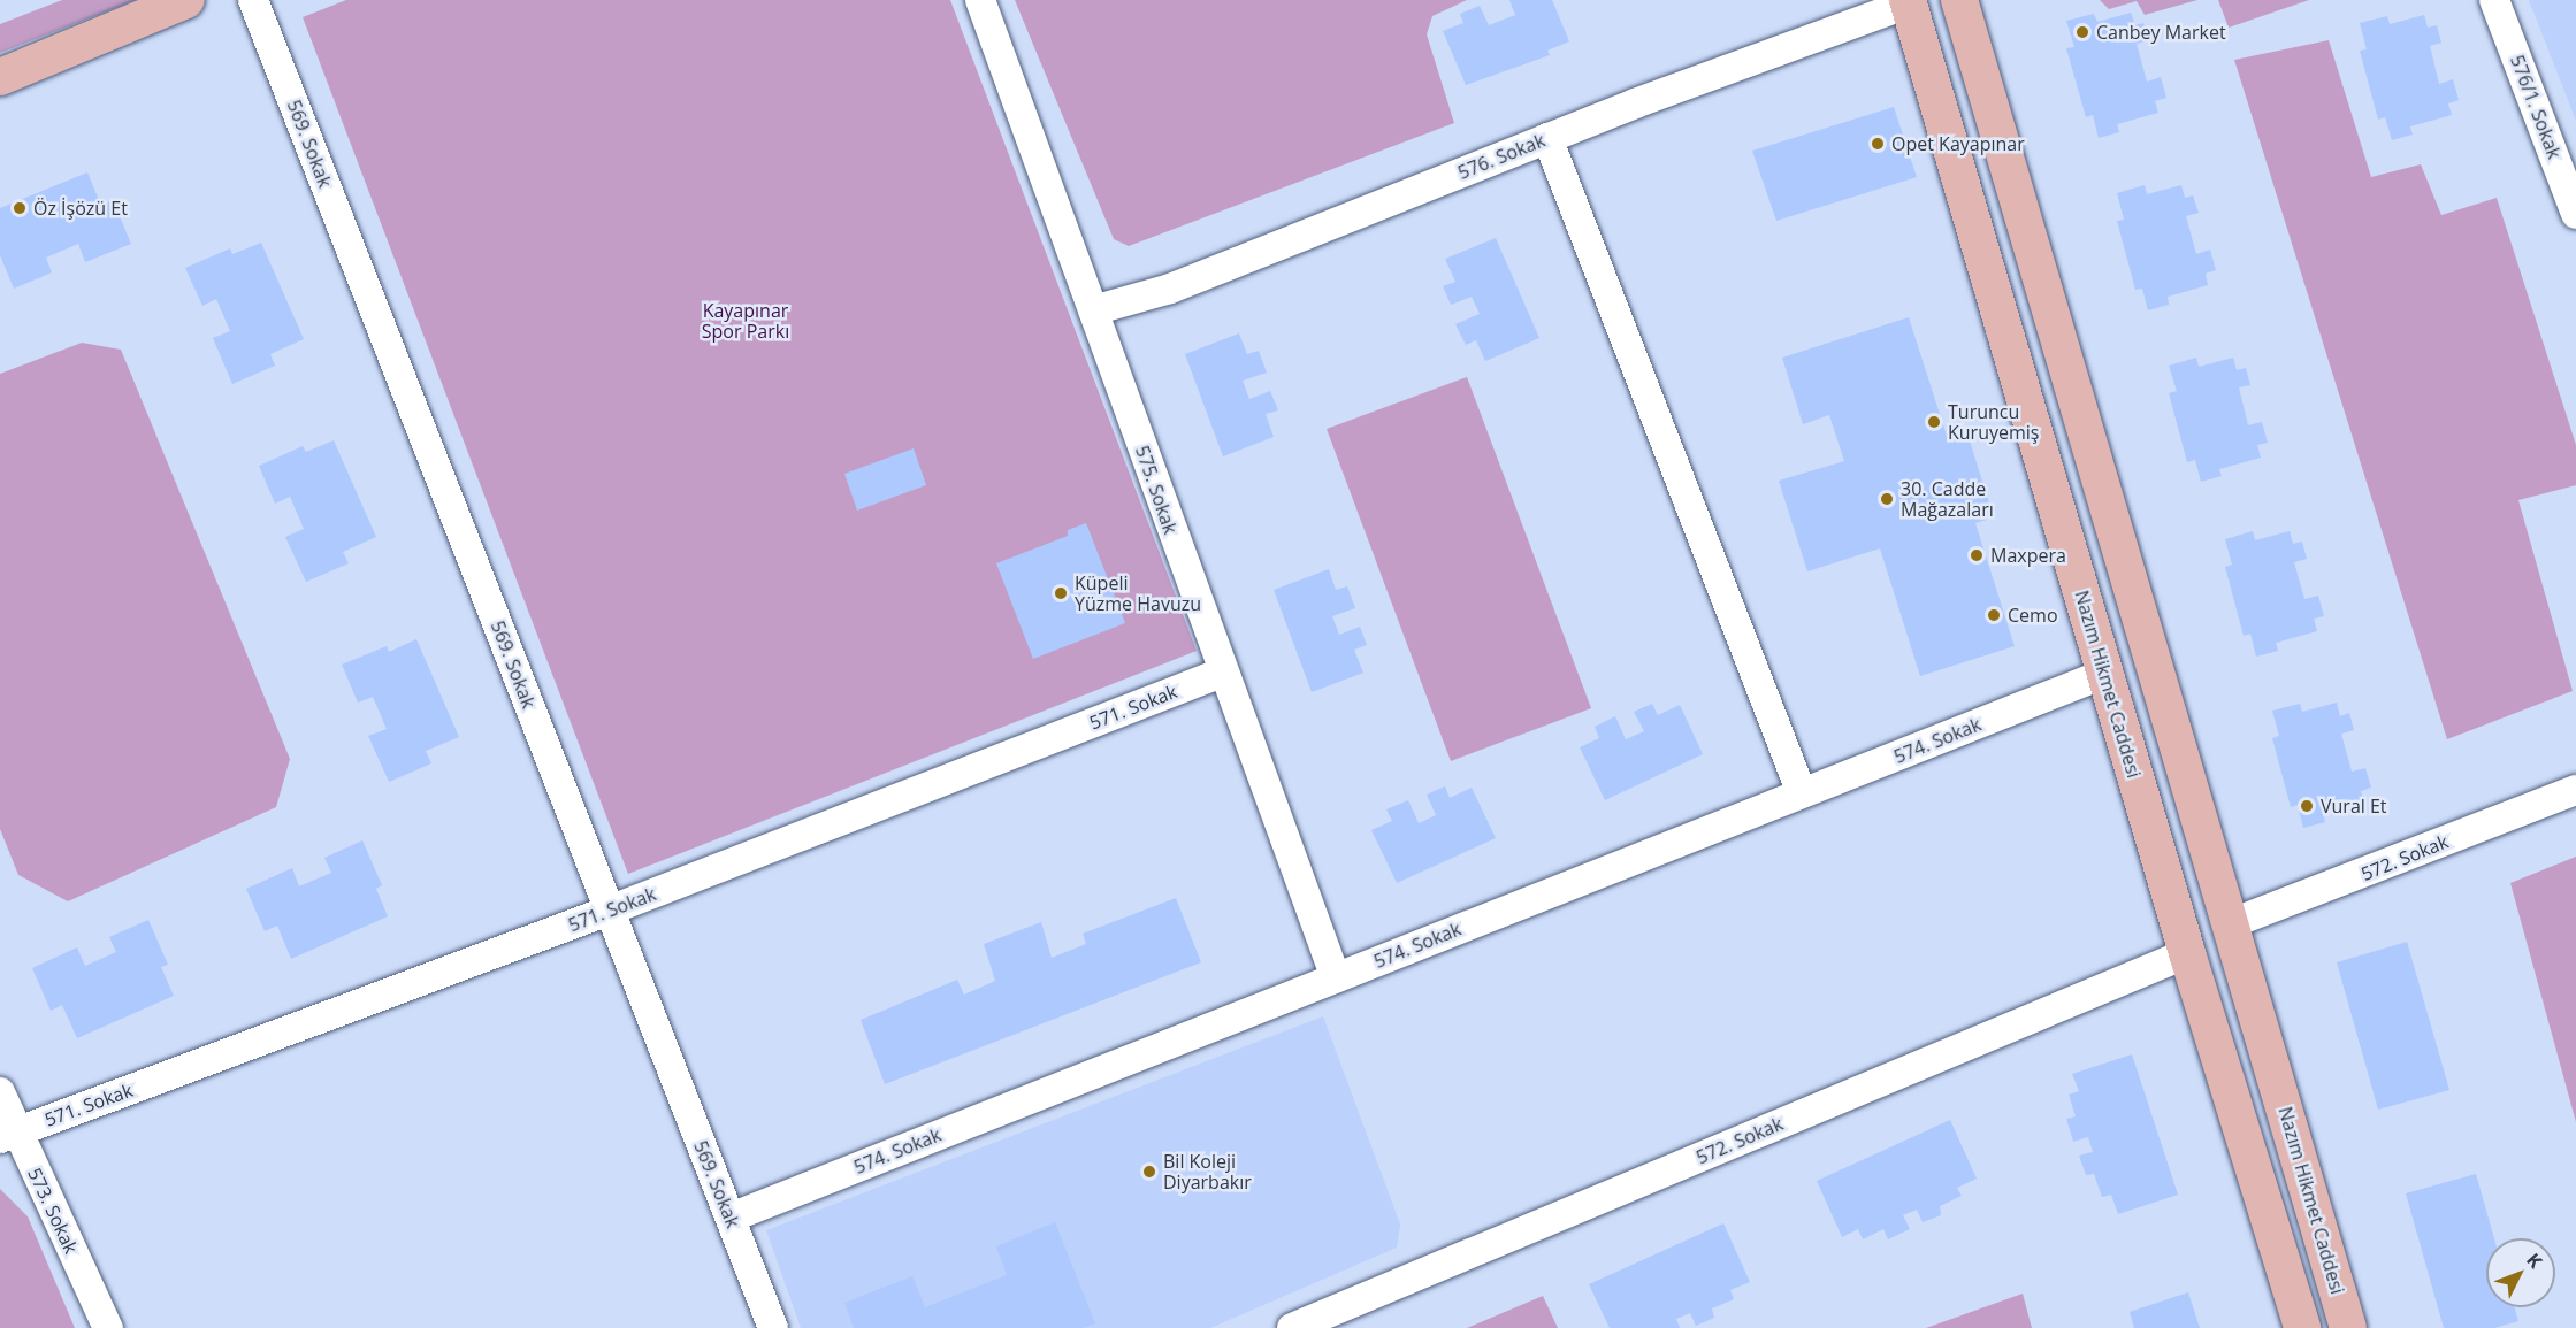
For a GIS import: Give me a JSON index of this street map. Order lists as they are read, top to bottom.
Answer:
{
  "streets": {
    "main road": ["Nazım Hikmet Caddesi"],
    "street": [
      "576/1. Sokak",
      "569. Sokak",
      "576. Sokak",
      "575. Sokak",
      "571. Sokak",
      "574. Sokak",
      "572. Sokak",
      "573. Sokak"
    ]
  },
  "crossings": [
    ["569. Sokak", "571. Sokak"],
    ["569. Sokak", "574. Sokak"],
    ["576. Sokak", "575. Sokak"],
    ["576. Sokak", "Nazım Hikmet Caddesi"],
    ["575. Sokak", "571. Sokak"],
    ["575. Sokak", "574. Sokak"],
    ["Nazım Hikmet Caddesi", "574. Sokak"],
    ["Nazım Hikmet Caddesi", "572. Sokak"],
    ["571. Sokak", "573. Sokak"]
  ],
  "parks": ["Kayapınar Spor Parkı"],
  "places": [
    "Canbey Market",
    "Opet Kayapınar",
    "Öz İşözü Et",
    "Turuncu Kuruyemiş",
    "30. Cadde Mağazaları",
    "Maxpera",
    "Küpeli Yüzme Havuzu",
    "Cemo",
    "Vural Et",
    "Bil Koleji Diyarbakır"
  ],
  "north": "top right"
}
